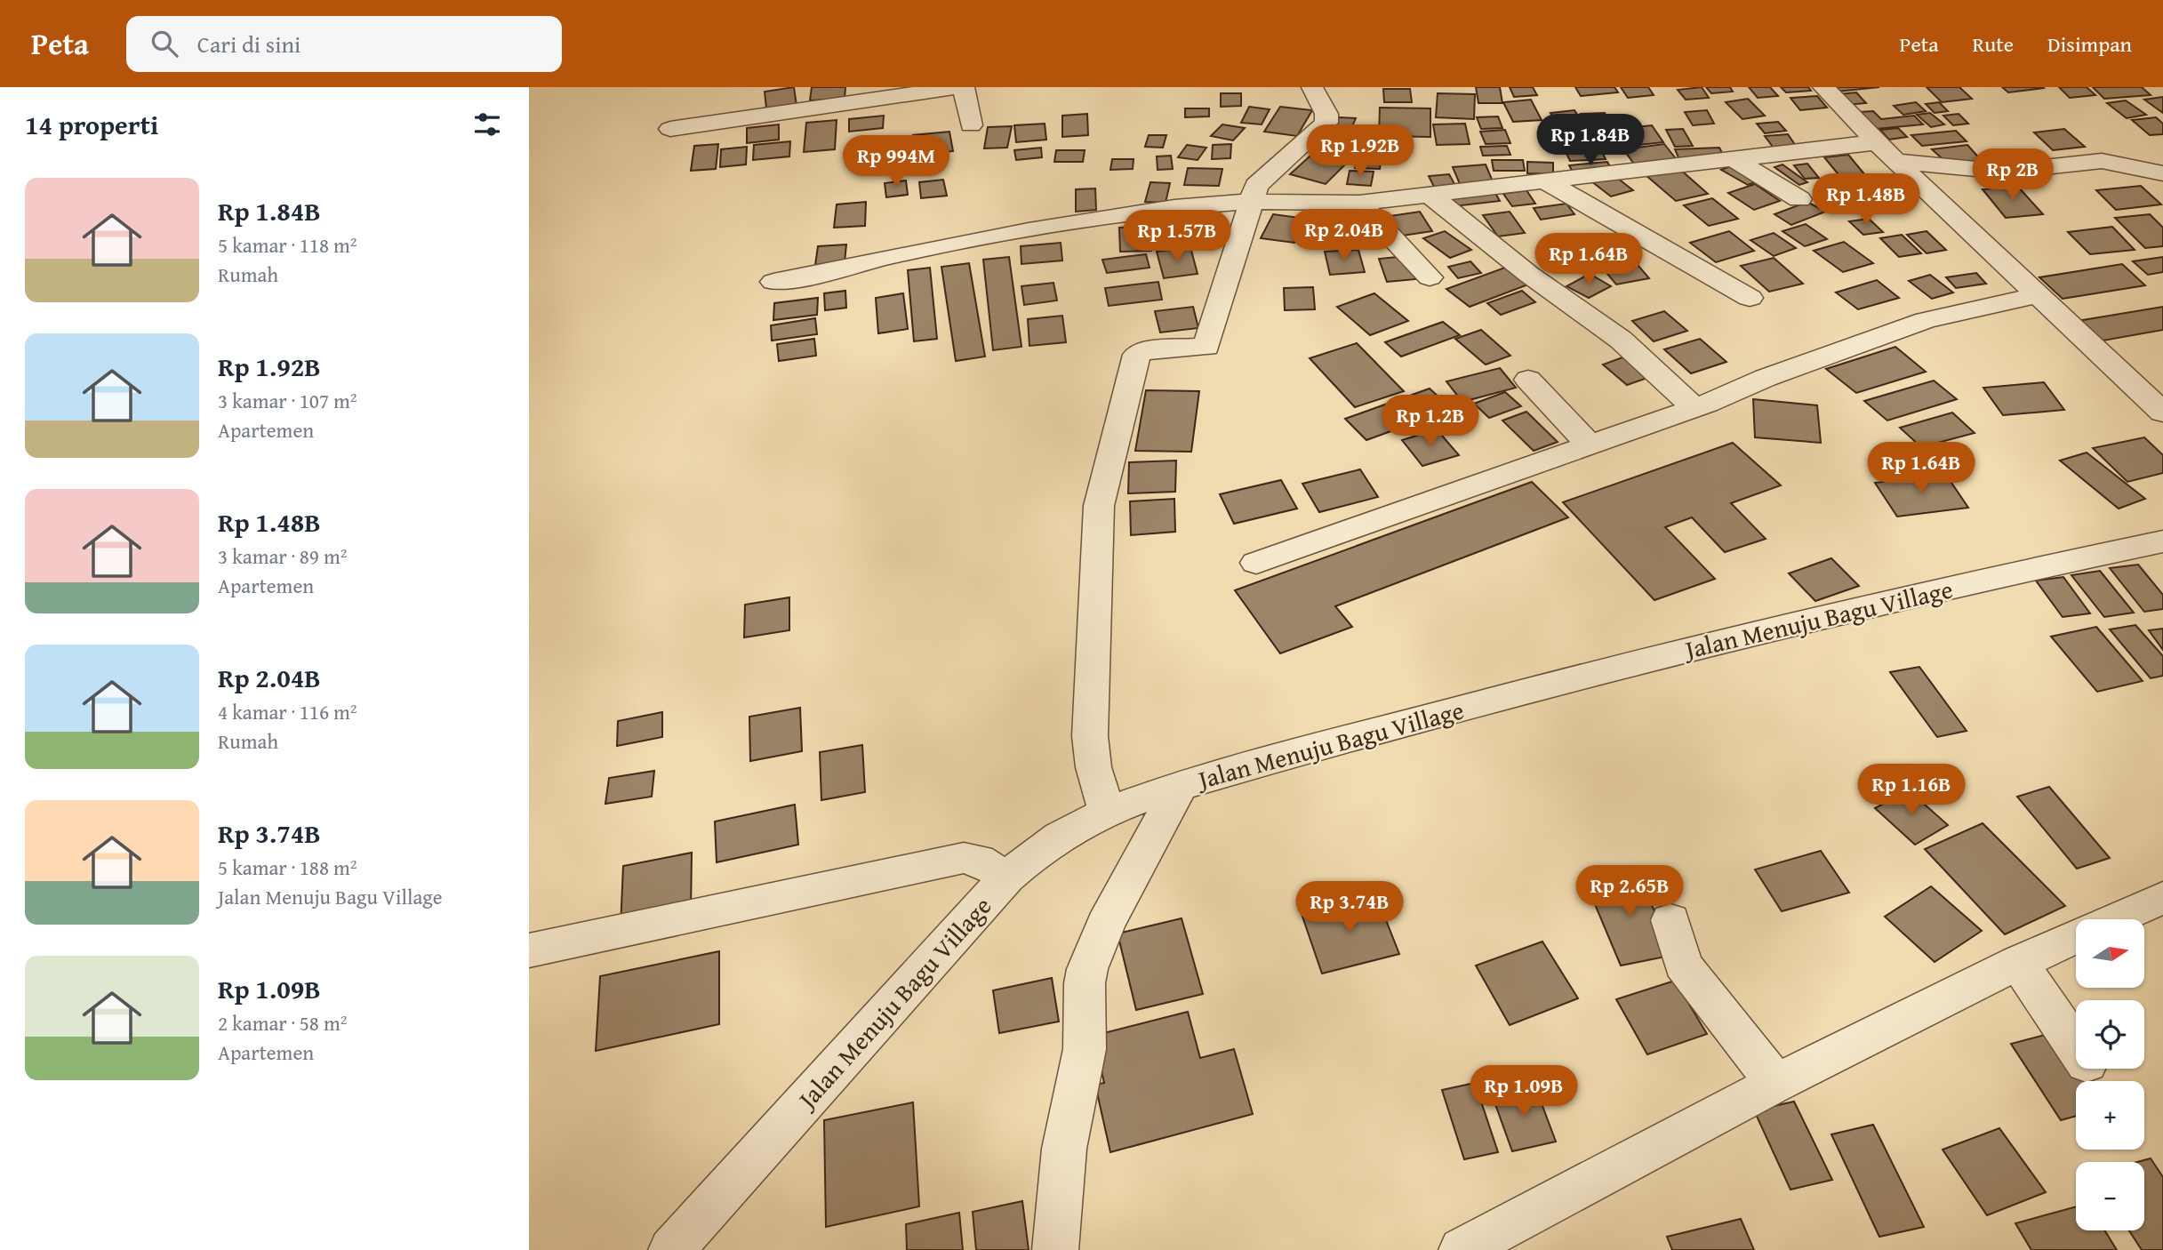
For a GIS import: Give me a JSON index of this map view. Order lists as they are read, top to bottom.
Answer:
{
  "streets": {
    "street": ["Jalan Menuju Bagu Village"]
  },
  "north": "right",
  "page": {
    "header": "Peta",
    "search": "Cari di sini",
    "nav": ["Peta", "Rute", "Disimpan"],
    "heading": "14 properti",
    "price": [
      "Rp 1.84B",
      "Rp 1.92B",
      "Rp 994M",
      "Rp 2B",
      "Rp 1.48B",
      "Rp 2.04B",
      "Rp 1.57B",
      "Rp 1.64B",
      "Rp 1.2B",
      "Rp 1.64B",
      "Rp 1.16B",
      "Rp 2.65B",
      "Rp 3.74B",
      "Rp 1.09B"
    ],
    "list": [
      {
        "name": "Rp 1.84B",
        "note": "5 kamar · 118 m² · Rumah"
      },
      {
        "name": "Rp 1.92B",
        "note": "3 kamar · 107 m² · Apartemen"
      },
      {
        "name": "Rp 1.48B",
        "note": "3 kamar · 89 m² · Apartemen"
      },
      {
        "name": "Rp 2.04B",
        "note": "4 kamar · 116 m² · Rumah"
      },
      {
        "name": "Rp 3.74B",
        "note": "5 kamar · 188 m² · Jalan Menuju Bagu Village"
      },
      {
        "name": "Rp 1.09B",
        "note": "2 kamar · 58 m² · Apartemen"
      }
    ],
    "map_buttons": ["+", "−"]
  }
}
